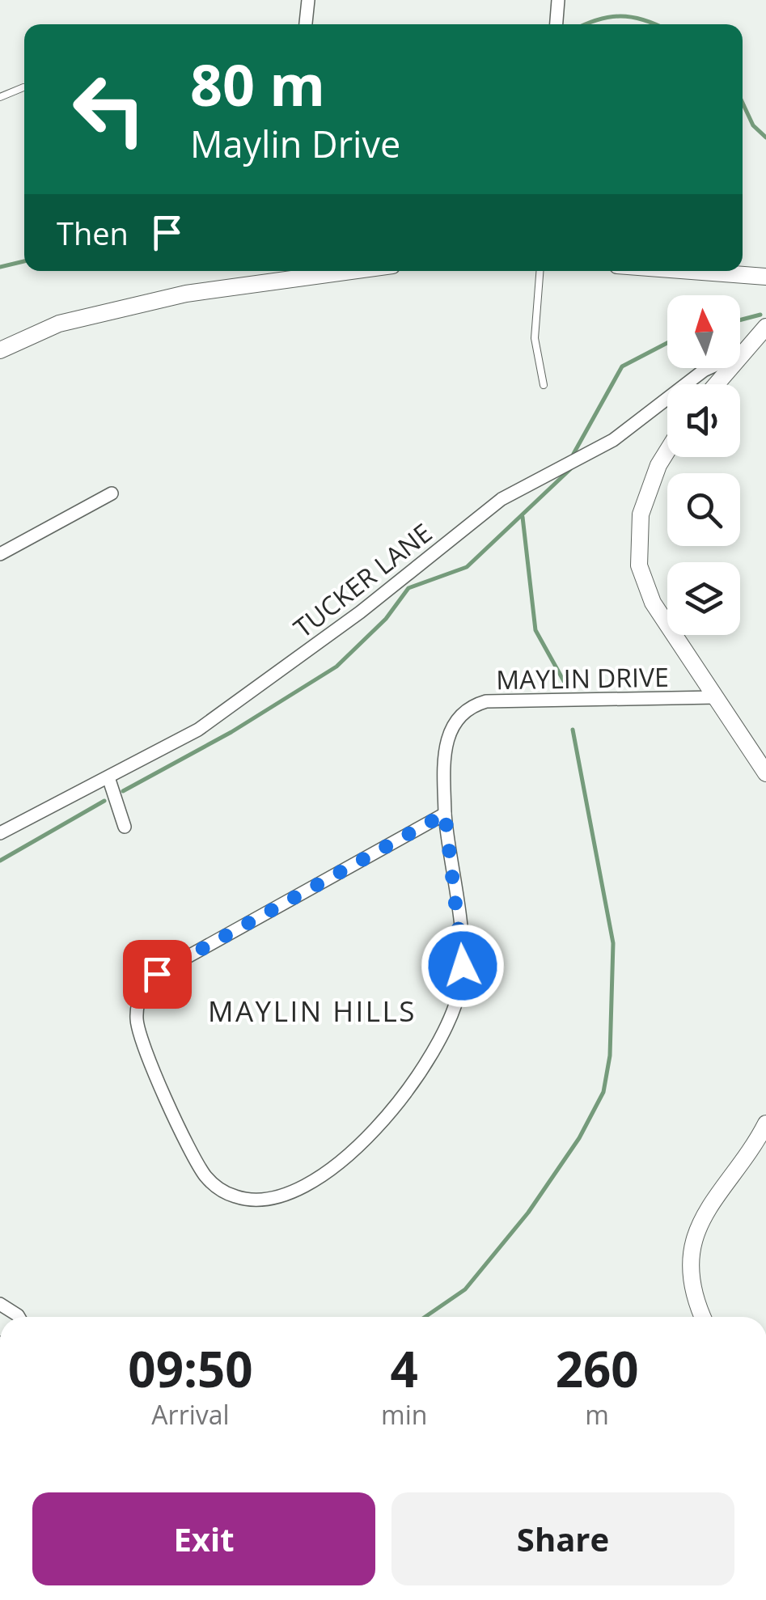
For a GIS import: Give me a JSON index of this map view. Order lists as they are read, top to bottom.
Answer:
{
  "streets": {
    "street": ["TUCKER LANE", "MAYLIN DRIVE"]
  },
  "districts": ["MAYLIN HILLS"],
  "north": "top",
  "page": {
    "turn": ["80 m", "Maylin Drive"],
    "then": "Then",
    "eta": [
      "09:50",
      "Arrival",
      "4",
      "min",
      "260",
      "m"
    ],
    "buttons": ["Exit", "Share"]
  }
}
